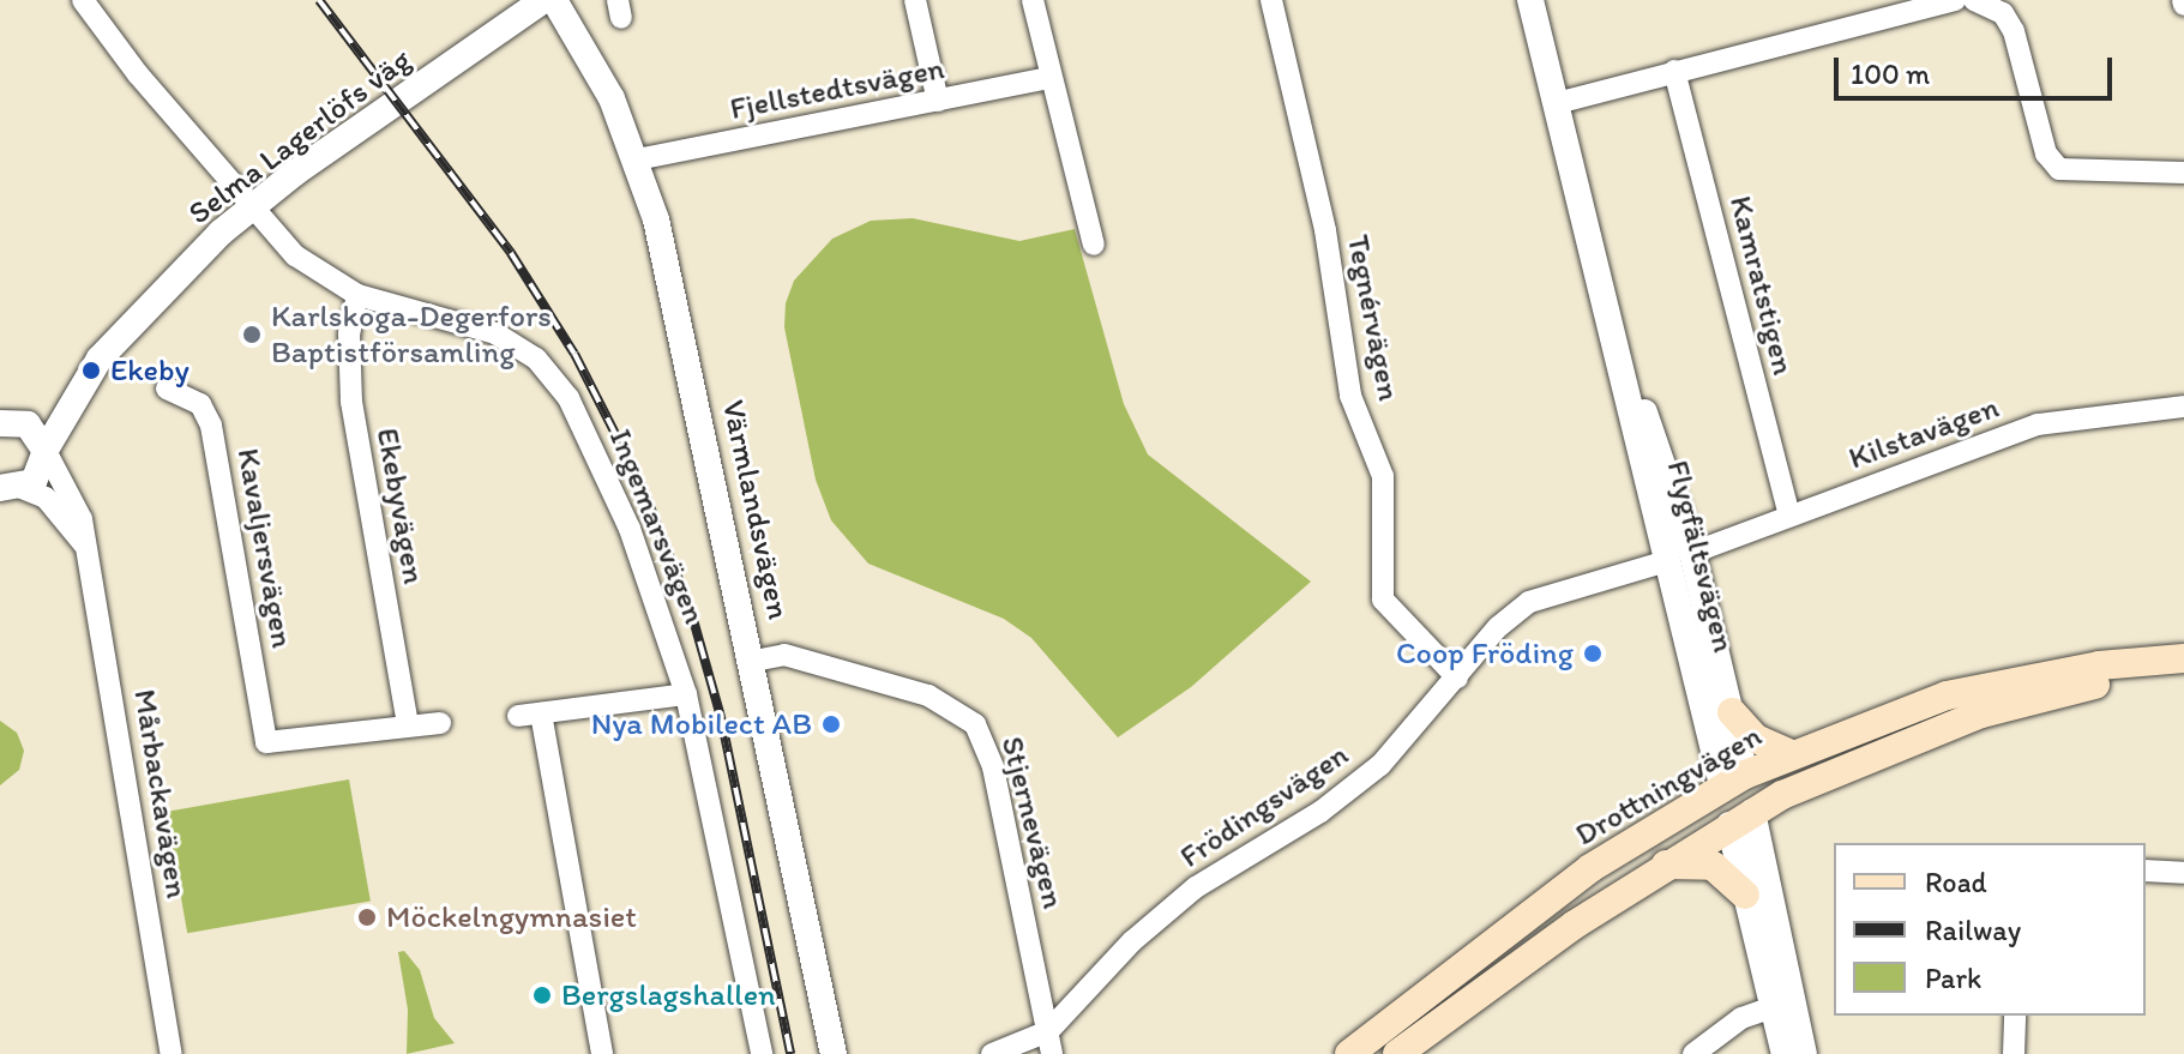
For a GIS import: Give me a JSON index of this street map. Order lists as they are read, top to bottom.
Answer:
{
  "streets": {
    "main road": ["Drottningvägen"],
    "street": [
      "Fjellstedtsvägen",
      "Selma Lagerlöfs väg",
      "Kamratstigen",
      "Tegnérvägen",
      "Kilstavägen",
      "Ekebyvägen",
      "Värmlandsvägen",
      "Ingemarsvägen",
      "Kavaljersvägen",
      "Flygfältsvägen",
      "Mårbackavägen",
      "Frödingsvägen",
      "Stjernevägen"
    ]
  },
  "crossings": [
    ["Fjellstedtsvägen", "Värmlandsvägen"],
    ["Selma Lagerlöfs väg", "Ingemarsvägen"],
    ["Selma Lagerlöfs väg", "Mårbackavägen"],
    ["Kamratstigen", "Kilstavägen"],
    ["Tegnérvägen", "Frödingsvägen"],
    ["Kilstavägen", "Flygfältsvägen"],
    ["Kilstavägen", "Frödingsvägen"],
    ["Ekebyvägen", "Ingemarsvägen"],
    ["Ekebyvägen", "Kavaljersvägen"],
    ["Värmlandsvägen", "Stjernevägen"],
    ["Flygfältsvägen", "Drottningvägen"],
    ["Flygfältsvägen", "Frödingsvägen"],
    ["Frödingsvägen", "Stjernevägen"]
  ],
  "places": [
    "Karlskoga-Degerfors Baptistförsamling",
    "Ekeby",
    "Coop Fröding",
    "Nya Mobilect AB",
    "Möckelngymnasiet",
    "Bergslagshallen"
  ],
  "legend": ["Road", "Railway", "Park"],
  "scale_bar": "100 m"
}
